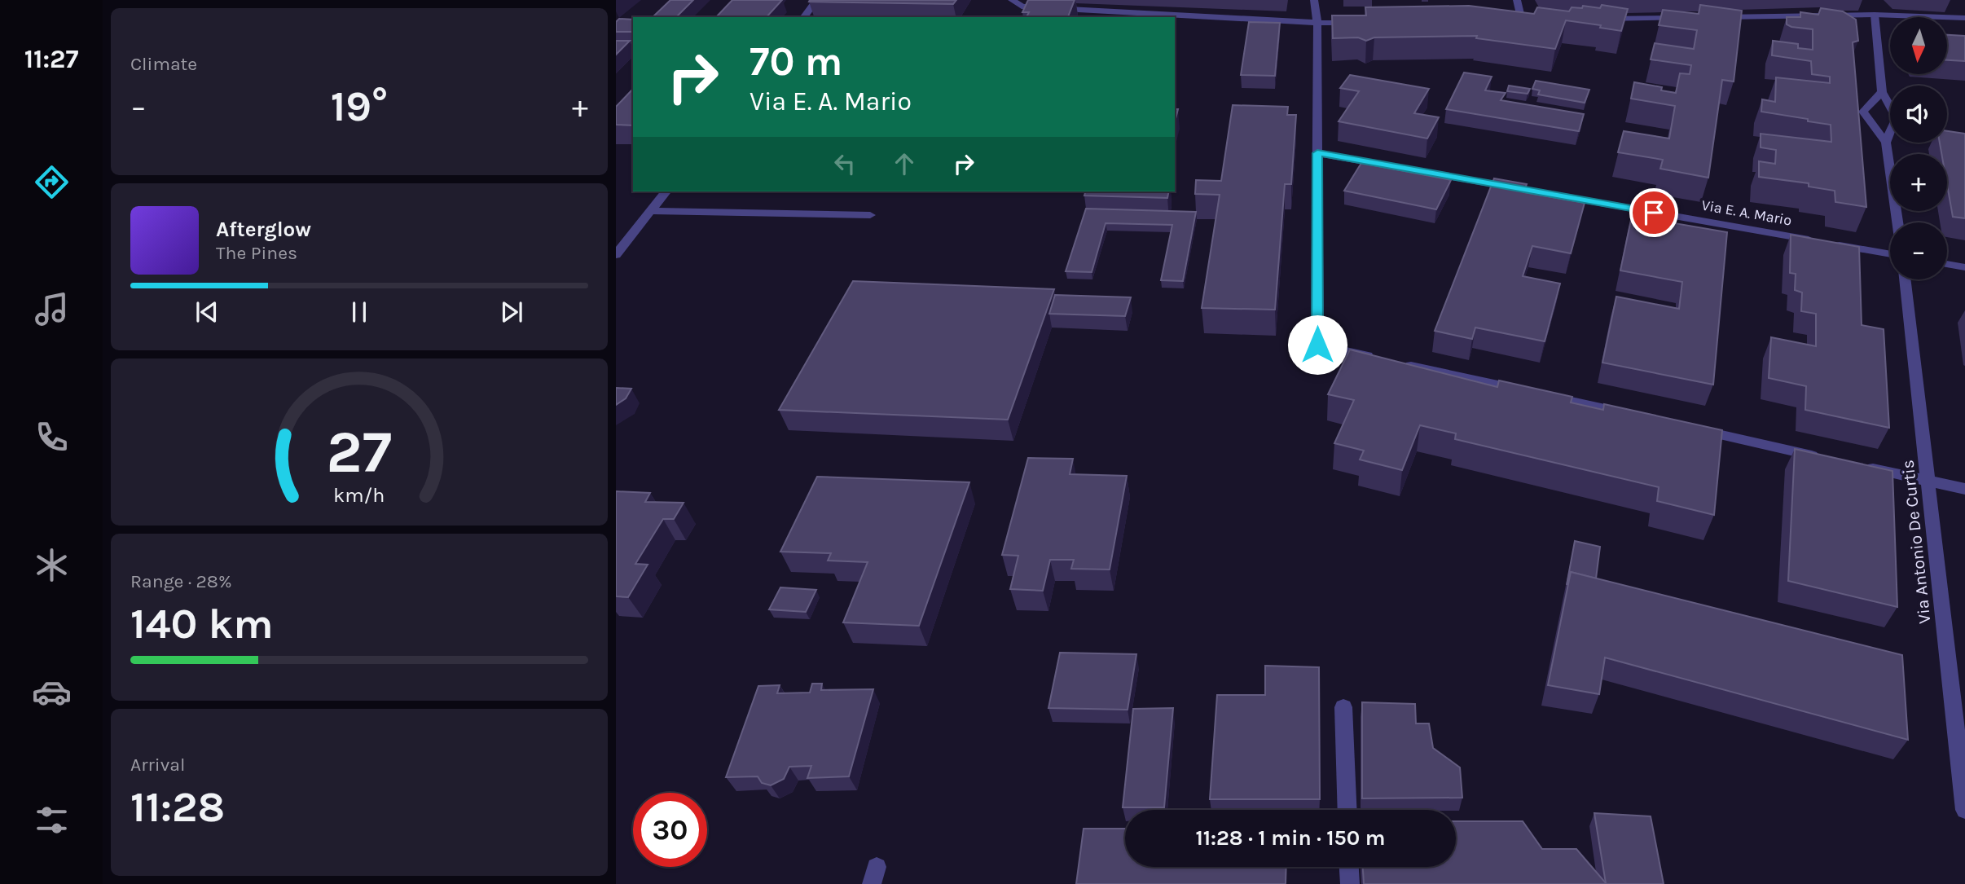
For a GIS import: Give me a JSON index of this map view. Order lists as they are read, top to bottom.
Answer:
{
  "streets": {
    "street": ["Via E. A. Mario", "Via Antonio De Curtis"]
  },
  "north": "bottom",
  "page": {
    "tabs": "11:27",
    "tile": [
      "Climate",
      ["Range · 28%", "140 km"],
      ["Arrival", "11:28"]
    ],
    "map_buttons": ["+", "−"],
    "turn": ["70 m", "Via E. A. Mario"],
    "heat": ["−", "19°", "+"],
    "song": ["Afterglow", "The Pines"],
    "limit": "30",
    "trip": "11:28 · 1 min · 150 m",
    "gauge": ["27", "km/h"]
  }
}
